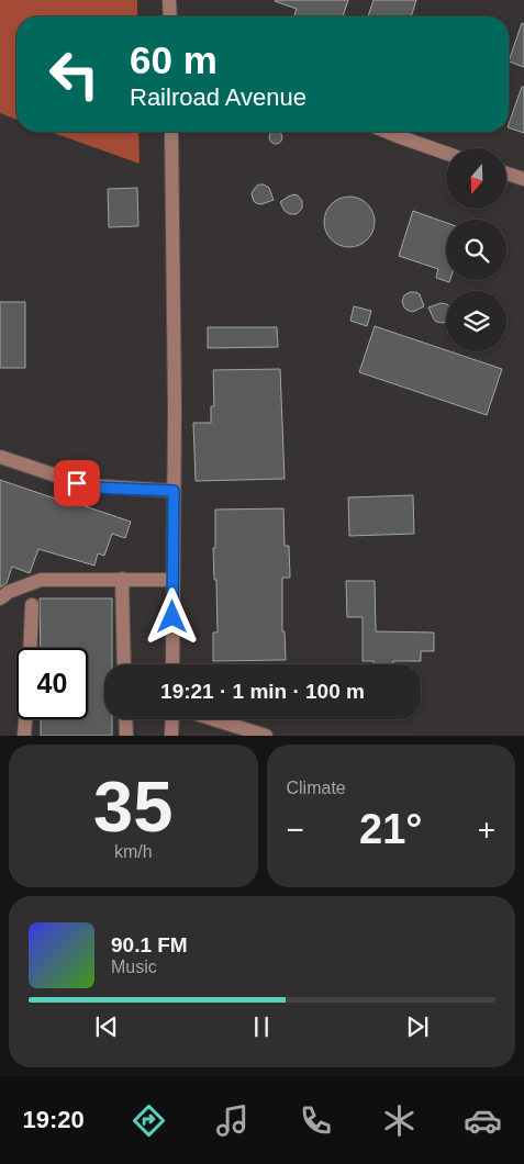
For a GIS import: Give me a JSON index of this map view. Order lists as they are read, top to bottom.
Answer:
{
  "north": "bottom",
  "page": {
    "turn": ["60 m", "Railroad Avenue"],
    "limit": "40",
    "trip": "19:21 · 1 min · 100 m",
    "tile": [
      ["35", "km/h"],
      "Climate"
    ],
    "heat": ["−", "21°", "+"],
    "song": ["90.1 FM", "Music"],
    "tabs": "19:20"
  }
}
